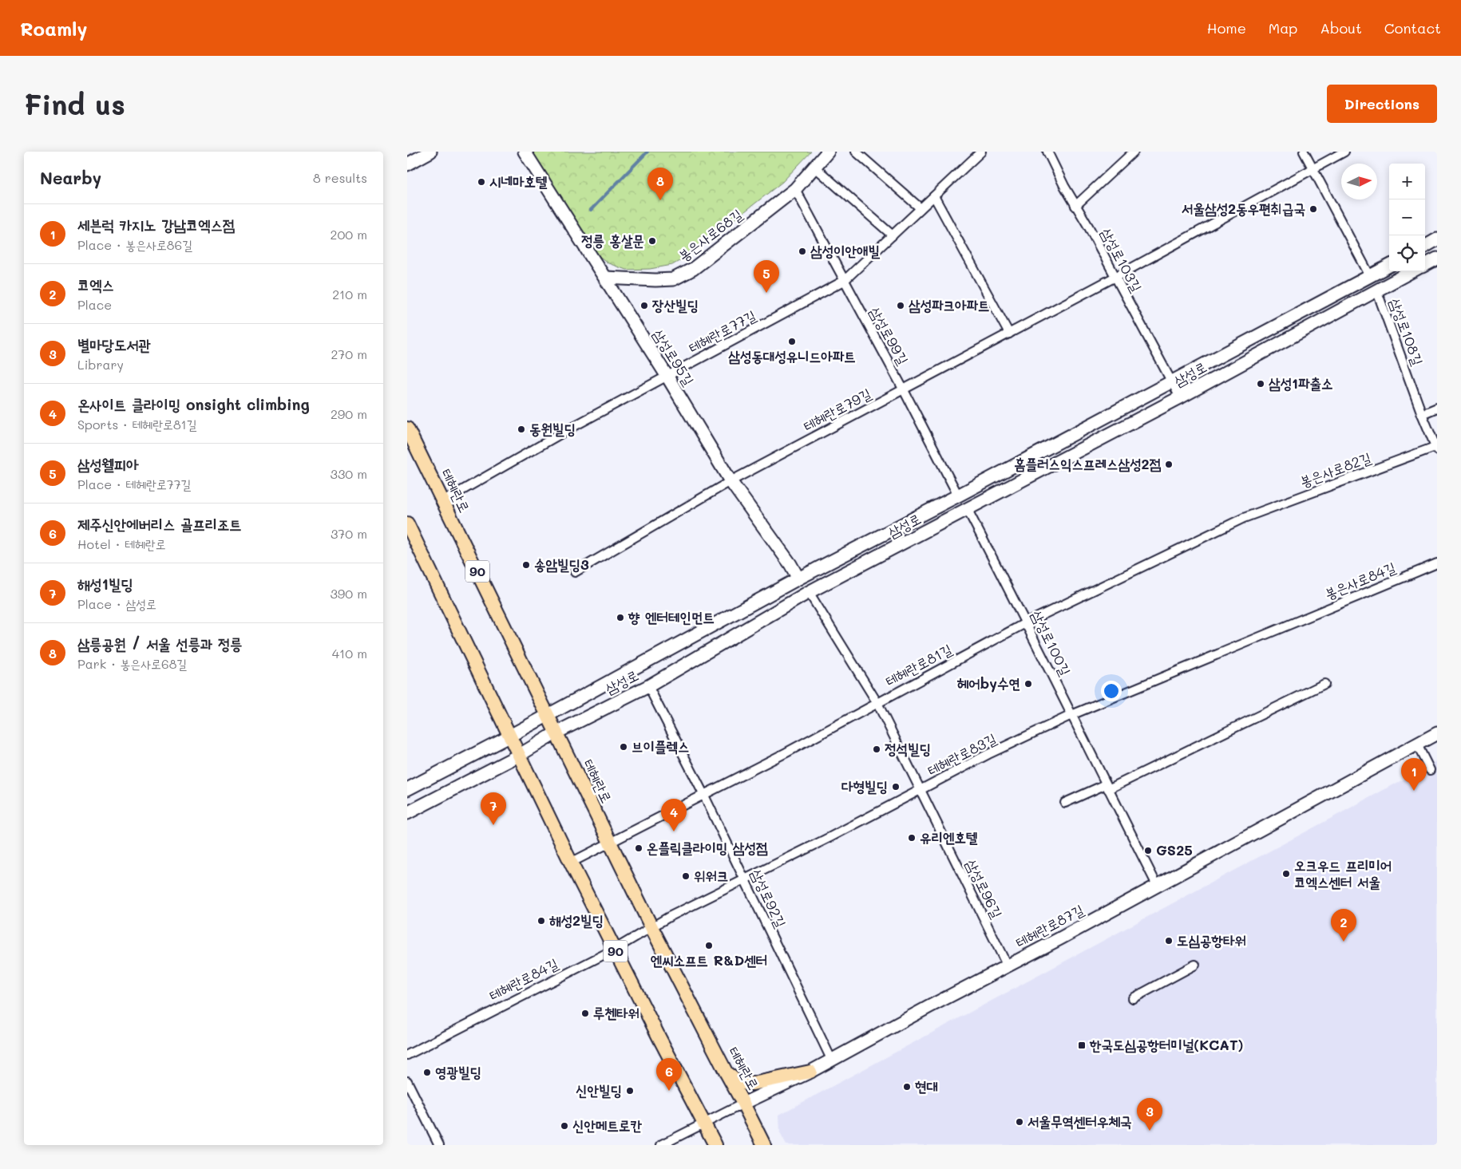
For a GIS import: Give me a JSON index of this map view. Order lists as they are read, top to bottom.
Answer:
{
  "streets": {
    "main road": [
      "봉은사로68길",
      "삼성로95길",
      "삼성로",
      "테헤란로",
      "90",
      "테헤란로87길"
    ],
    "street": [
      "삼성로103길",
      "테헤란로77길",
      "삼성로108길",
      "삼성로99길",
      "테헤란로79길",
      "봉은사로82길",
      "봉은사로84길",
      "삼성로100길",
      "테헤란로81길",
      "테헤란로83길",
      "삼성로96길",
      "삼성로92길",
      "테헤란로84길"
    ]
  },
  "crossings": [
    ["봉은사로68길", "삼성로99길"],
    ["봉은사로68길", "삼성로95길"],
    ["삼성로103길", "삼성로"],
    ["삼성로103길", "테헤란로79길"],
    ["테헤란로77길", "삼성로99길"],
    ["테헤란로77길", "삼성로95길"],
    ["테헤란로77길", "테헤란로"],
    ["삼성로108길", "삼성로"],
    ["삼성로108길", "봉은사로82길"],
    ["삼성로99길", "삼성로"],
    ["삼성로99길", "테헤란로79길"],
    ["삼성로95길", "삼성로"],
    ["삼성로95길", "테헤란로79길"],
    ["삼성로", "테헤란로"],
    ["삼성로", "90"],
    ["삼성로", "삼성로100길"],
    ["삼성로", "삼성로96길"],
    ["삼성로", "삼성로92길"],
    ["봉은사로82길", "테헤란로81길"],
    ["테헤란로", "테헤란로81길"],
    ["테헤란로", "테헤란로83길"],
    ["테헤란로", "테헤란로87길"],
    ["테헤란로", "테헤란로84길"],
    ["90", "테헤란로81길"],
    ["90", "테헤란로84길"],
    ["봉은사로84길", "테헤란로83길"],
    ["삼성로100길", "테헤란로81길"],
    ["삼성로100길", "테헤란로83길"],
    ["삼성로100길", "테헤란로87길"],
    ["테헤란로81길", "삼성로96길"],
    ["테헤란로81길", "삼성로92길"],
    ["테헤란로83길", "삼성로96길"],
    ["테헤란로83길", "삼성로92길"],
    ["테헤란로83길", "테헤란로84길"],
    ["삼성로96길", "테헤란로87길"],
    ["삼성로92길", "테헤란로87길"]
  ],
  "places": {
    "other": [
      "시네마호텔",
      "서울삼성2동우편취급국",
      "정릉 홍살문",
      "삼성이안애빌",
      "장산빌딩",
      "삼성파크아파트",
      "삼성동대성유니드아파트",
      "삼성1파출소",
      "동원빌딩",
      "홈플러스익스프레스삼성2점",
      "송암빌딩3",
      "향 엔터테인먼트",
      "헤어by수연",
      "브이플렉스",
      "정석빌딩",
      "다형빌딩",
      "유리엔호텔",
      "온플릭클라이밍 삼성점",
      "GS25",
      "오크우드 프리미어 코엑스센터 서울",
      "위워크",
      "해성2빌딩",
      "도심공항타워",
      "엔씨소프트 R&D센터",
      "루첸타워",
      "영광빌딩",
      "현대",
      "신안빌딩",
      "서울무역센터우체국",
      "신안메트로칸"
    ],
    "transit": ["한국도심공항터미널(KCAT)"]
  },
  "north": "right",
  "page": {
    "header": "Roamly",
    "nav": [
      "Home",
      "Map",
      "About",
      "Contact"
    ],
    "buttons": "Directions",
    "title": "Find us",
    "heading": ["Nearby", "8 results"],
    "map_buttons": ["+", "−"],
    "pins": [
      "8",
      "5",
      "1",
      "7",
      "4",
      "2",
      "6",
      "3"
    ],
    "list": [
      {
        "mark": "1",
        "name": "세븐럭 카지노 강남코엑스점",
        "note": "Place · 봉은사로86길",
        "value": "200 m"
      },
      {
        "mark": "2",
        "name": "코엑스",
        "note": "Place",
        "value": "210 m"
      },
      {
        "mark": "3",
        "name": "별마당도서관",
        "note": "Library",
        "value": "270 m"
      },
      {
        "mark": "4",
        "name": "온사이트 클라이밍 onsight climbing",
        "note": "Sports · 테헤란로81길",
        "value": "290 m"
      },
      {
        "mark": "5",
        "name": "삼성웰피아",
        "note": "Place · 테헤란로77길",
        "value": "330 m"
      },
      {
        "mark": "6",
        "name": "제주신안에버리스 골프리조트",
        "note": "Hotel · 테헤란로",
        "value": "370 m"
      },
      {
        "mark": "7",
        "name": "해성1빌딩",
        "note": "Place · 삼성로",
        "value": "390 m"
      },
      {
        "mark": "8",
        "name": "삼릉공원 / 서울 선릉과 정릉",
        "note": "Park · 봉은사로68길",
        "value": "410 m"
      }
    ]
  }
}
